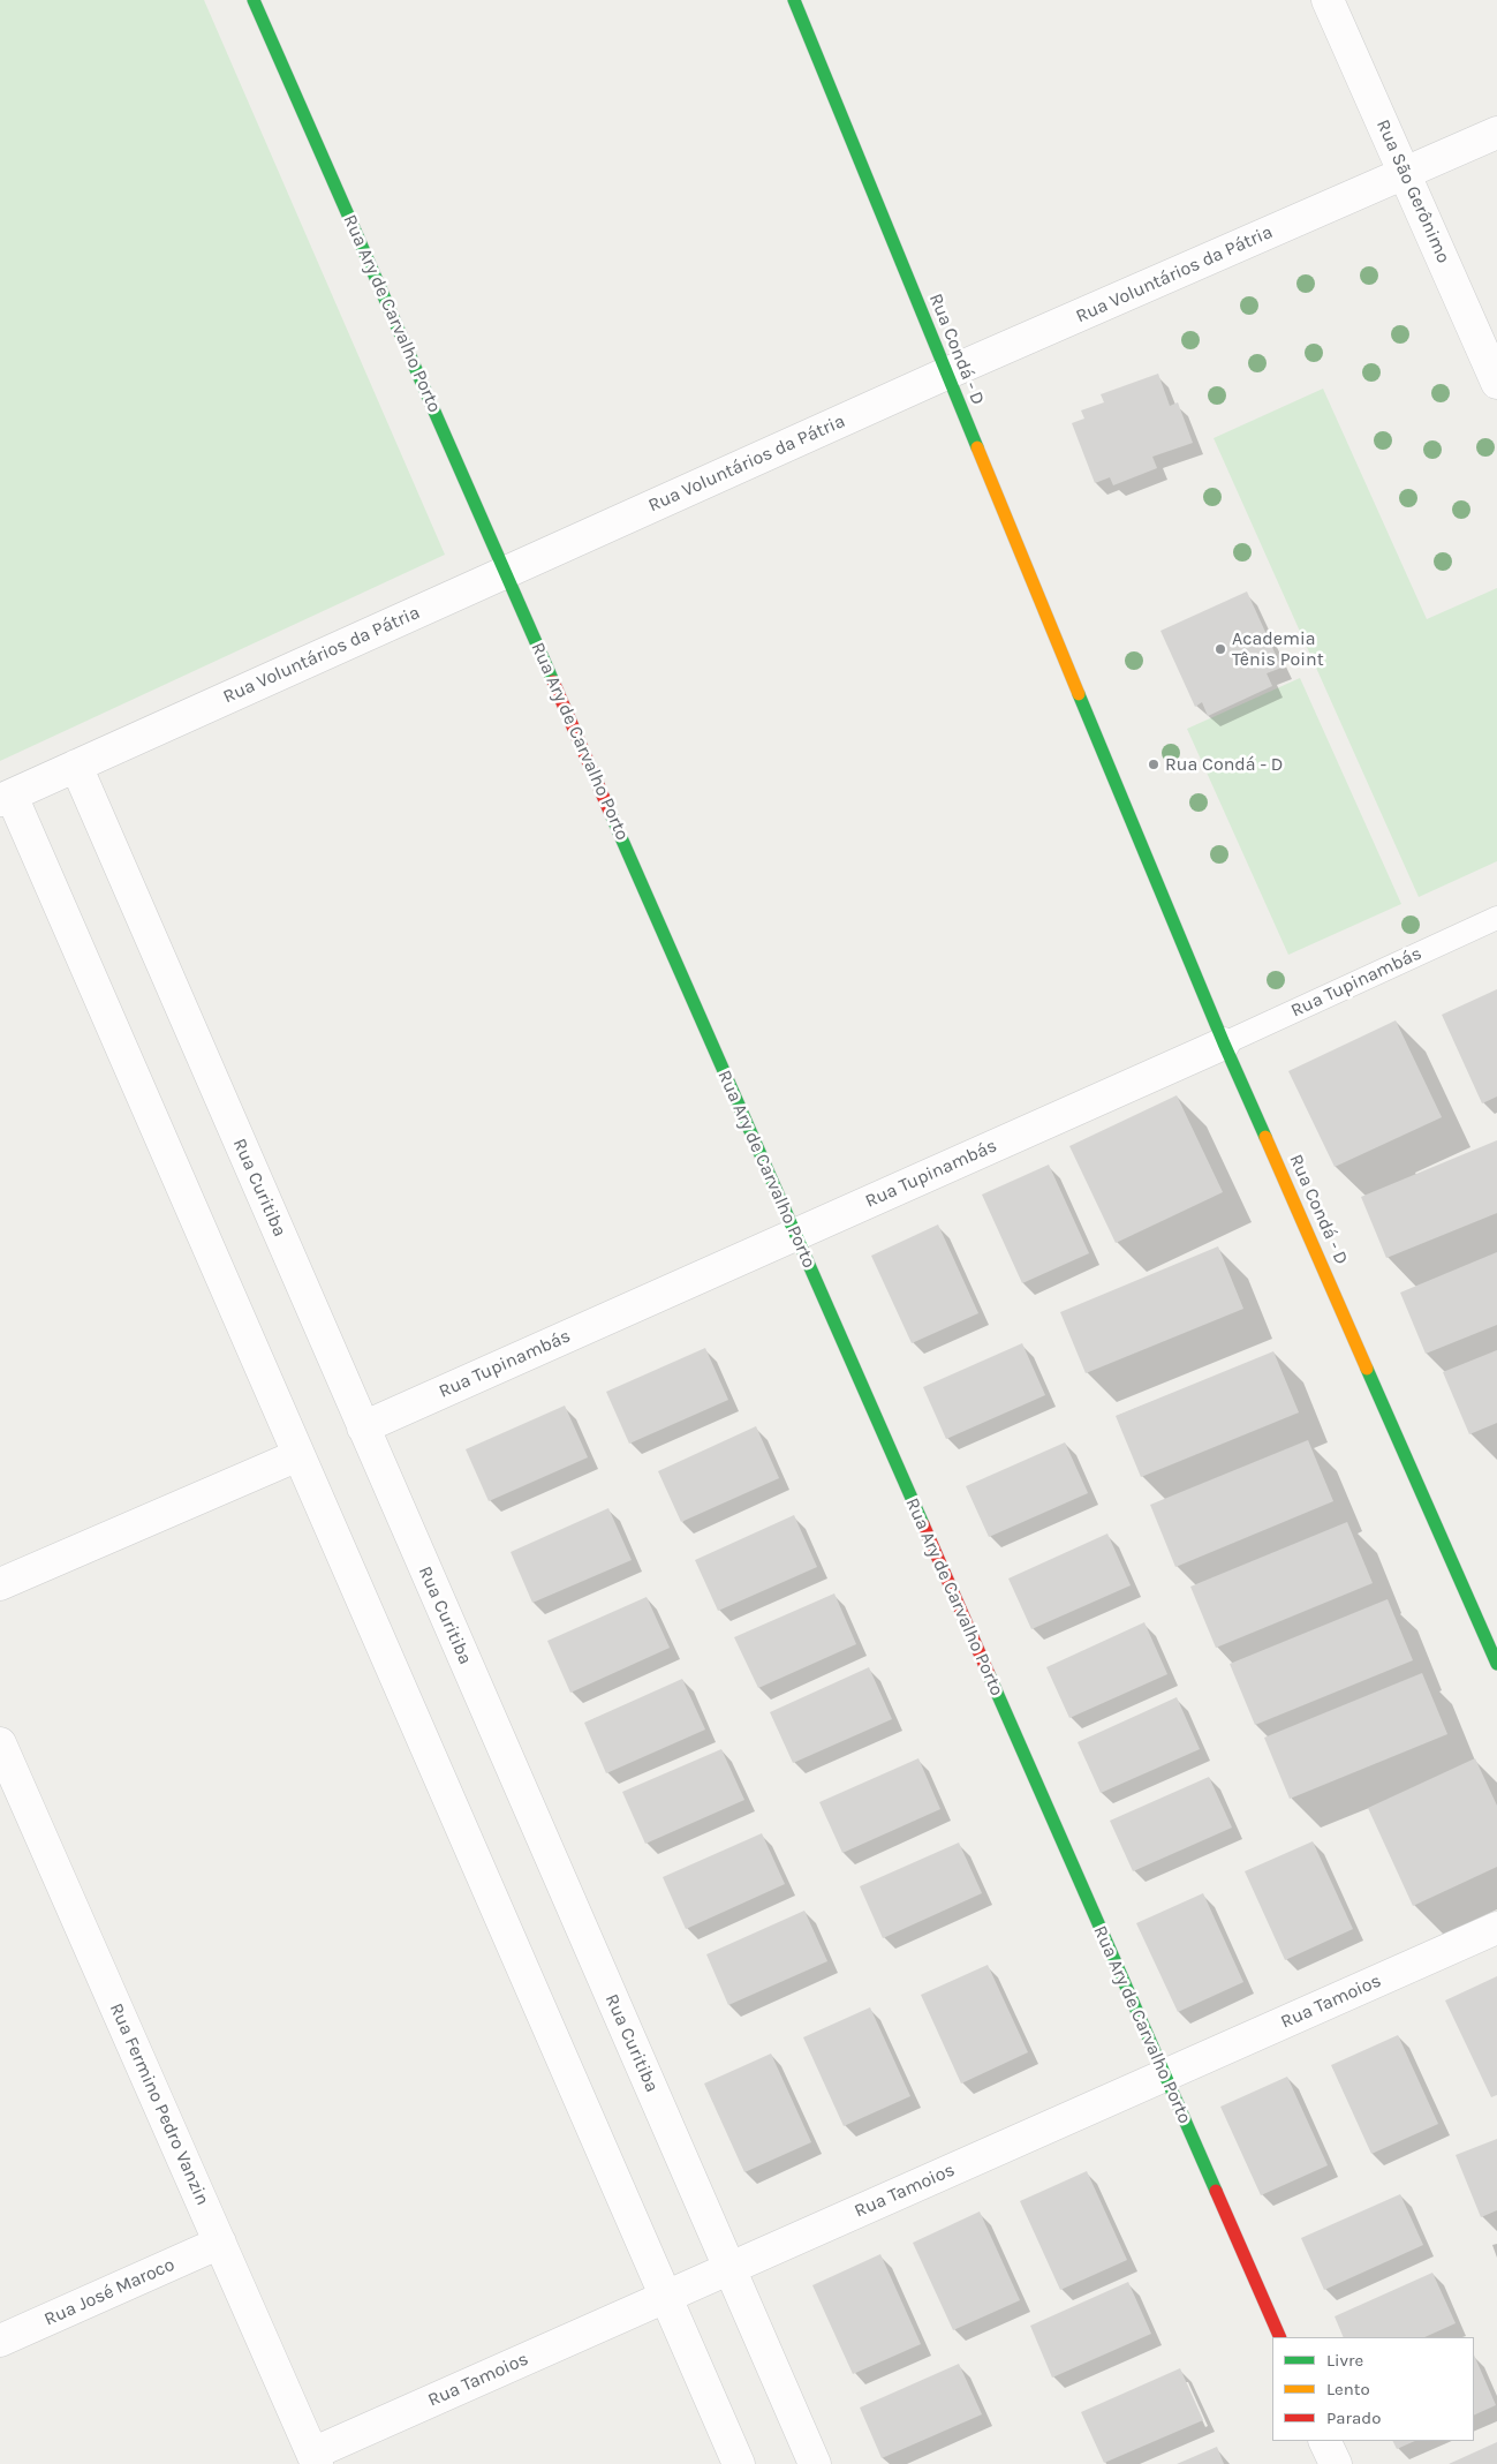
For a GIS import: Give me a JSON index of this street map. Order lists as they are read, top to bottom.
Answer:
{
  "streets": {
    "street": [
      "Rua São Gerônimo",
      "Rua Voluntários da Pátria",
      "Rua Ary de Carvalho Porto",
      "Rua Condá - D",
      "Rua Tupinambás",
      "Rua Curitiba",
      "Rua Tamoios",
      "Rua Fermino Pedro Vanzin",
      "Rua José Maroco"
    ]
  },
  "crossings": [
    ["Rua São Gerônimo", "Rua Voluntários da Pátria"],
    ["Rua Voluntários da Pátria", "Rua Ary de Carvalho Porto"],
    ["Rua Voluntários da Pátria", "Rua Condá - D"],
    ["Rua Voluntários da Pátria", "Rua Curitiba"],
    ["Rua Ary de Carvalho Porto", "Rua Tupinambás"],
    ["Rua Ary de Carvalho Porto", "Rua Tamoios"],
    ["Rua Condá - D", "Rua Tupinambás"],
    ["Rua Tupinambás", "Rua Curitiba"],
    ["Rua Curitiba", "Rua Tamoios"],
    ["Rua Tamoios", "Rua Fermino Pedro Vanzin"],
    ["Rua Fermino Pedro Vanzin", "Rua José Maroco"]
  ],
  "places": ["Academia Tênis Point", "Rua Condá - D"],
  "legend": ["Livre", "Lento", "Parado"]
}
